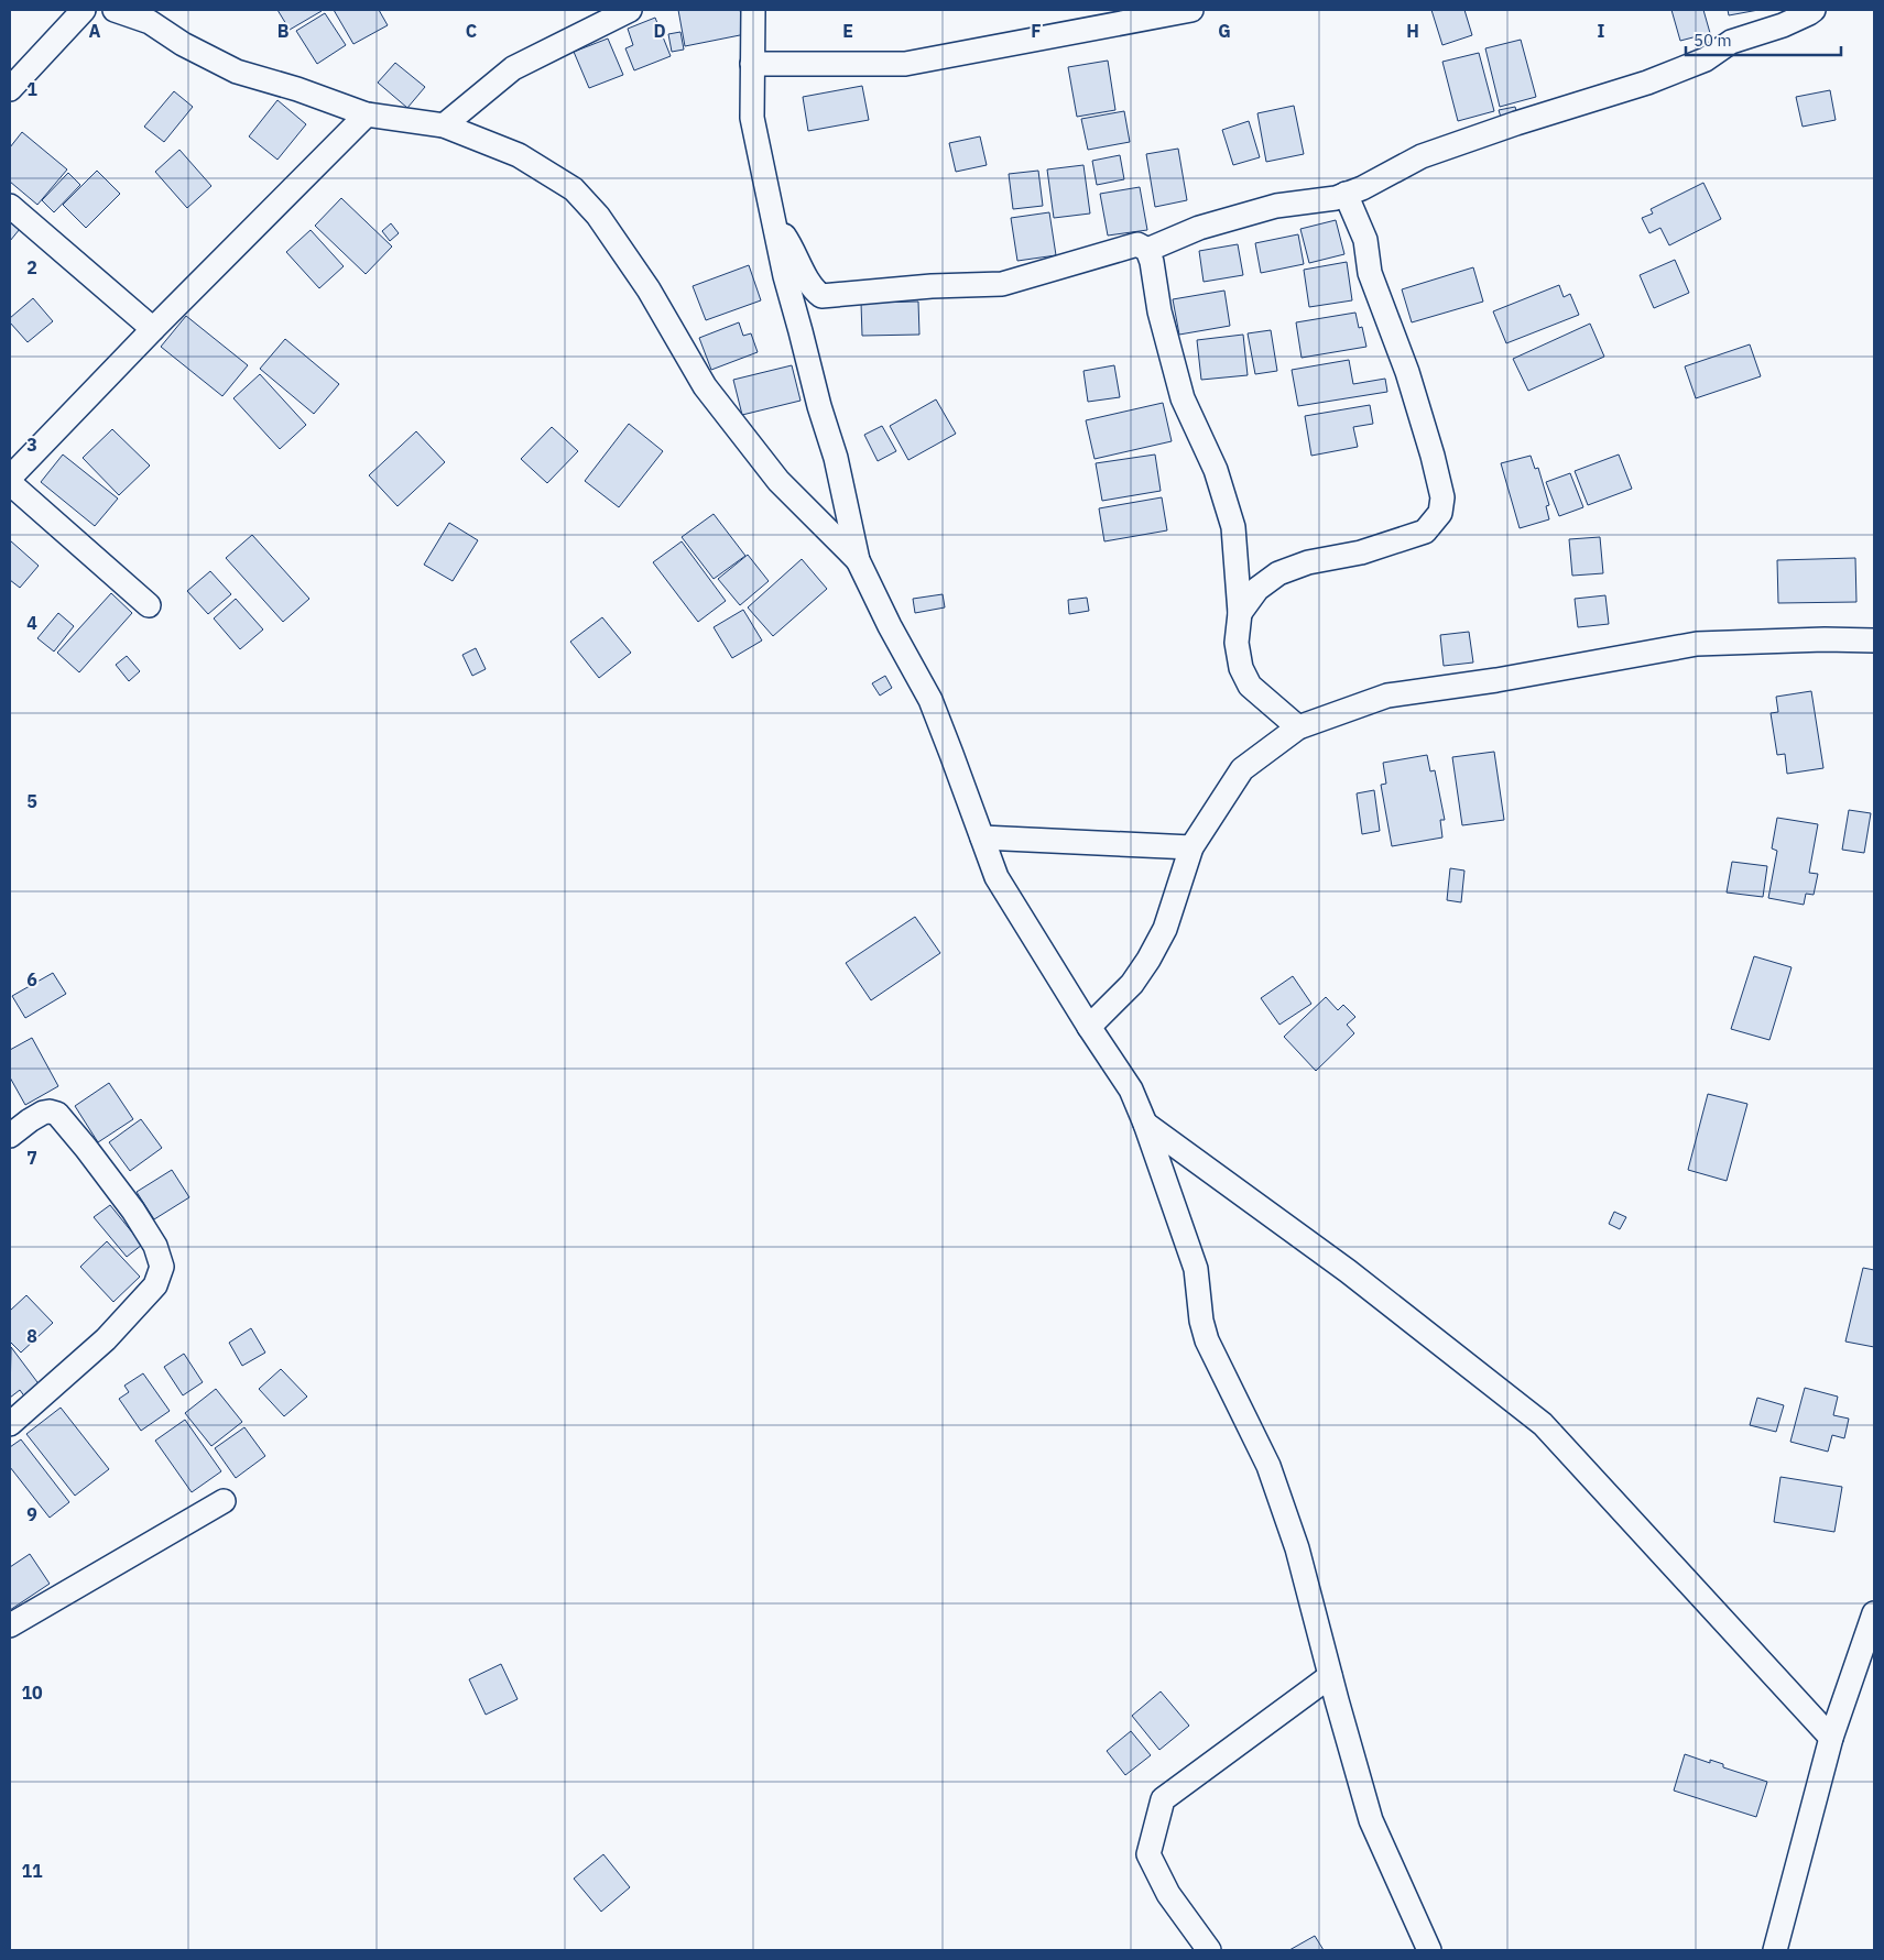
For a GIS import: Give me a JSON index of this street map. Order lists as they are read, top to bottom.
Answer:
{
  "scale_bar": "50 m",
  "grid": {
    "columns": [
      "A",
      "B",
      "C",
      "D",
      "E",
      "F",
      "G",
      "H",
      "I"
    ],
    "rows": [
      "1",
      "2",
      "3",
      "4",
      "5",
      "6",
      "7",
      "8",
      "9",
      "10",
      "11"
    ]
  }
}
